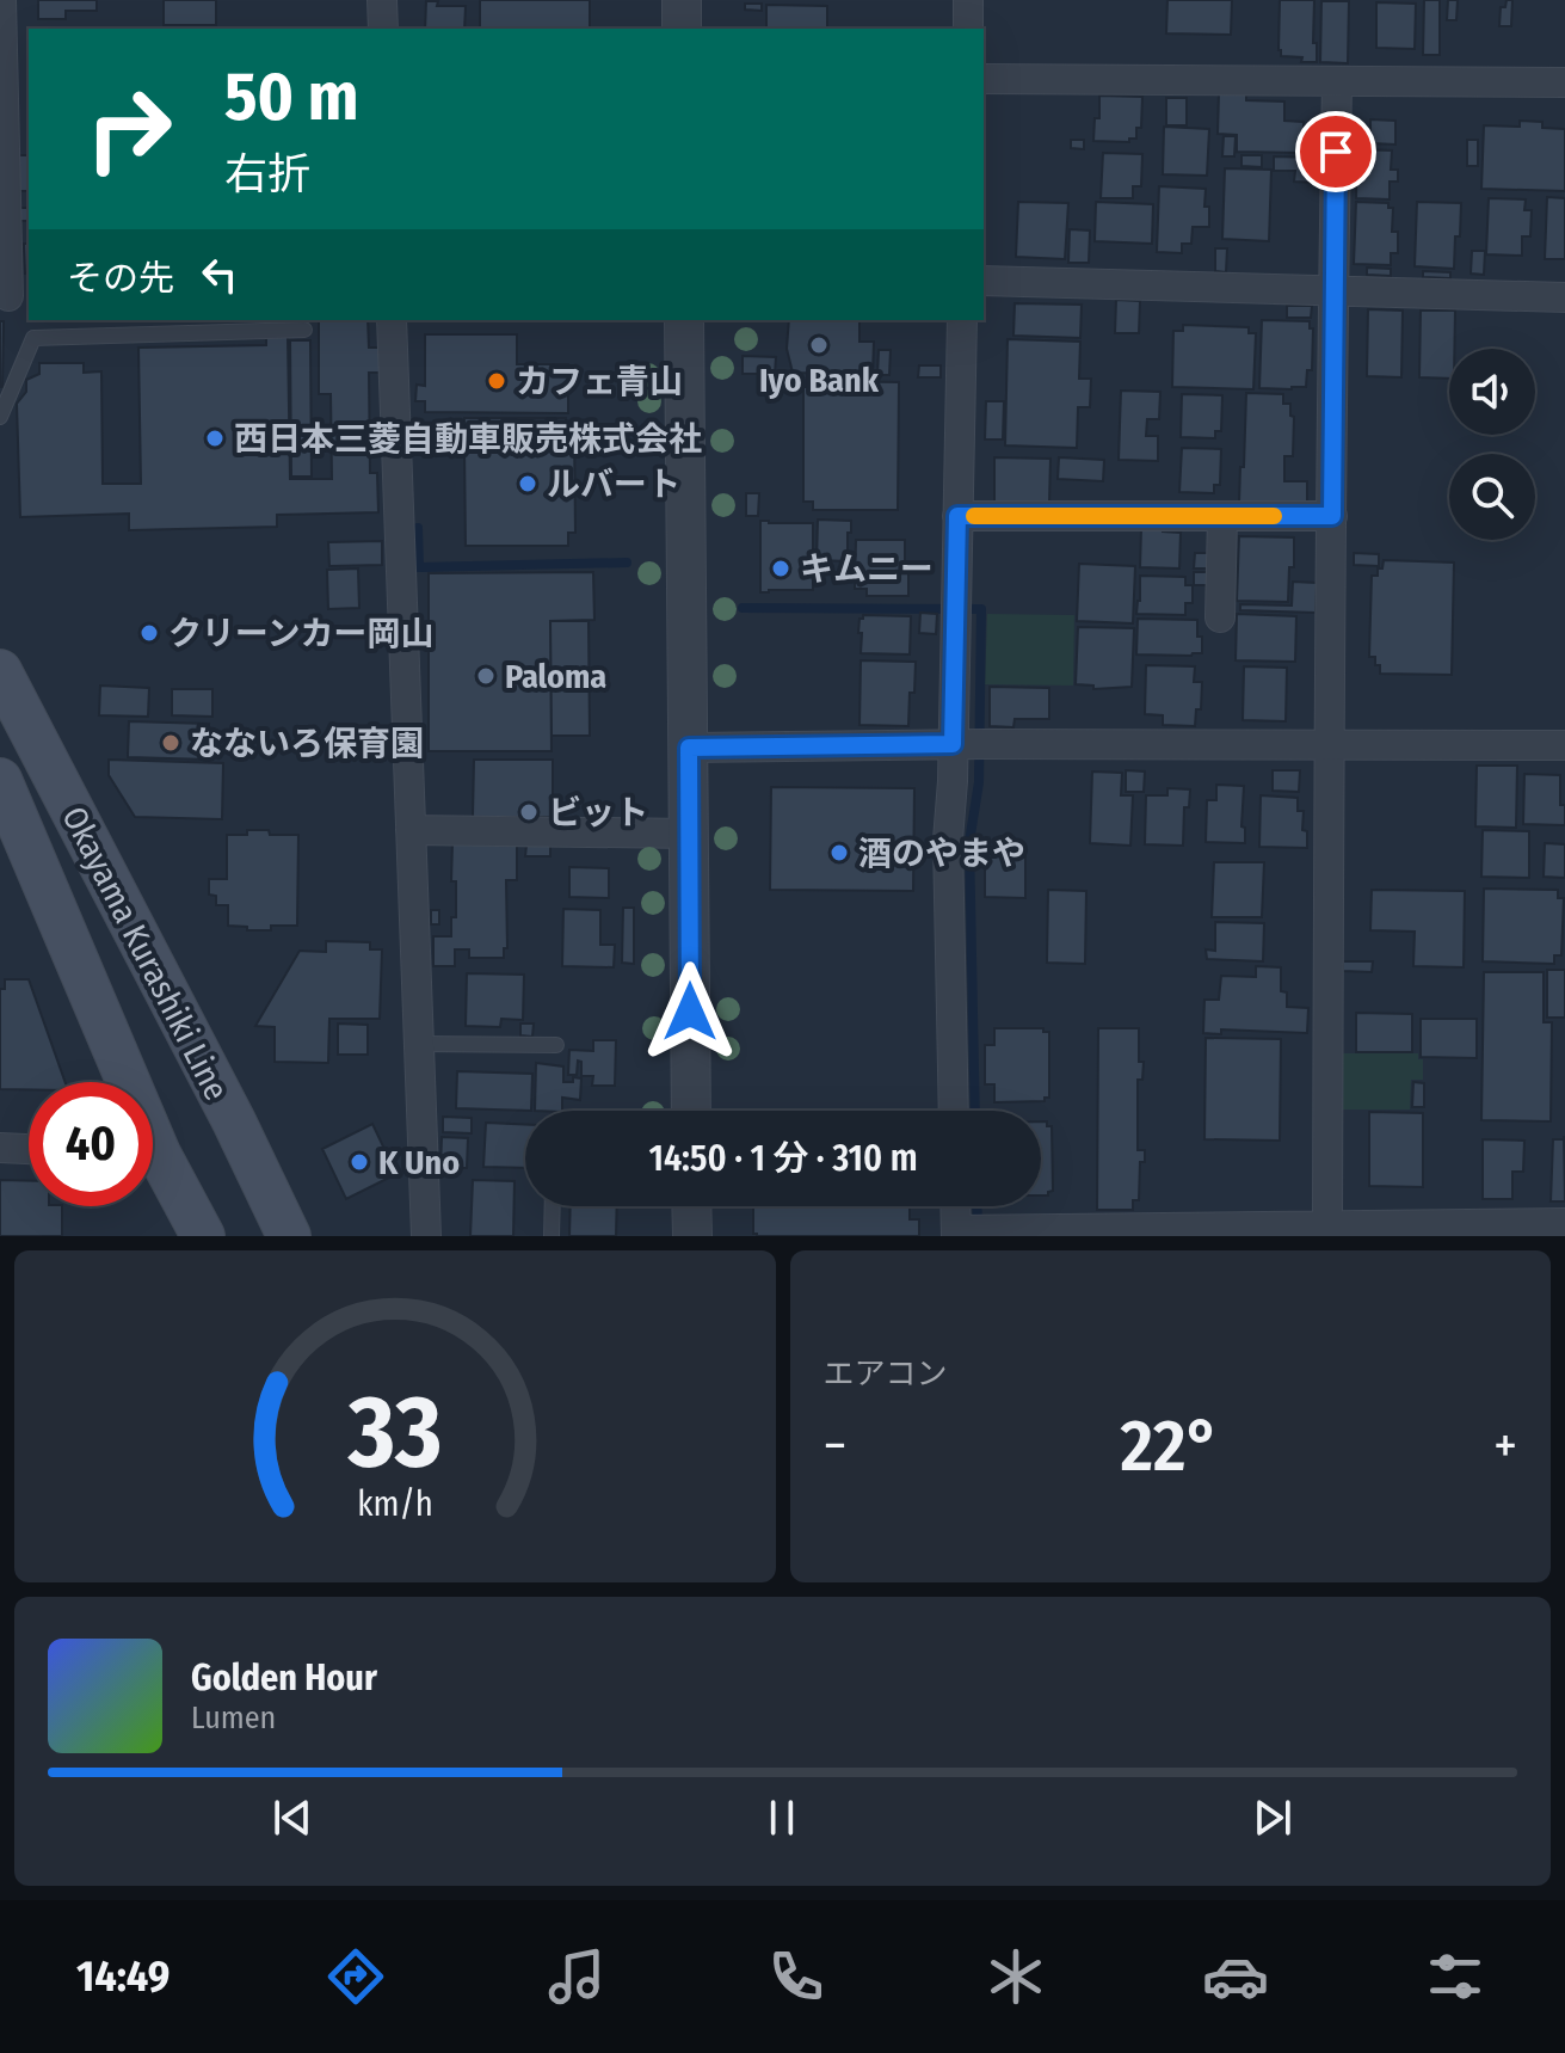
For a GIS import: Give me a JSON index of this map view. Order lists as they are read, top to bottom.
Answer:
{
  "streets": {
    "main road": ["Okayama Kurashiki Line"]
  },
  "places": [
    "Iyo Bank",
    "カフェ青山",
    "西日本三菱自動車販売株式会社",
    "ルバート",
    "キムニー",
    "クリーンカー岡山",
    "Paloma",
    "なないろ保育園",
    "ビット",
    "酒のやまや",
    "K Uno"
  ],
  "page": {
    "turn": ["50 m", "右折"],
    "then": "その先",
    "limit": "40",
    "trip": "14:50 · 1 分 · 310 m",
    "tile": "エアコン",
    "heat": ["−", "22°", "+"],
    "song": ["Golden Hour", "Lumen"],
    "tabs": "14:49",
    "gauge": ["33", "km/h"]
  }
}
